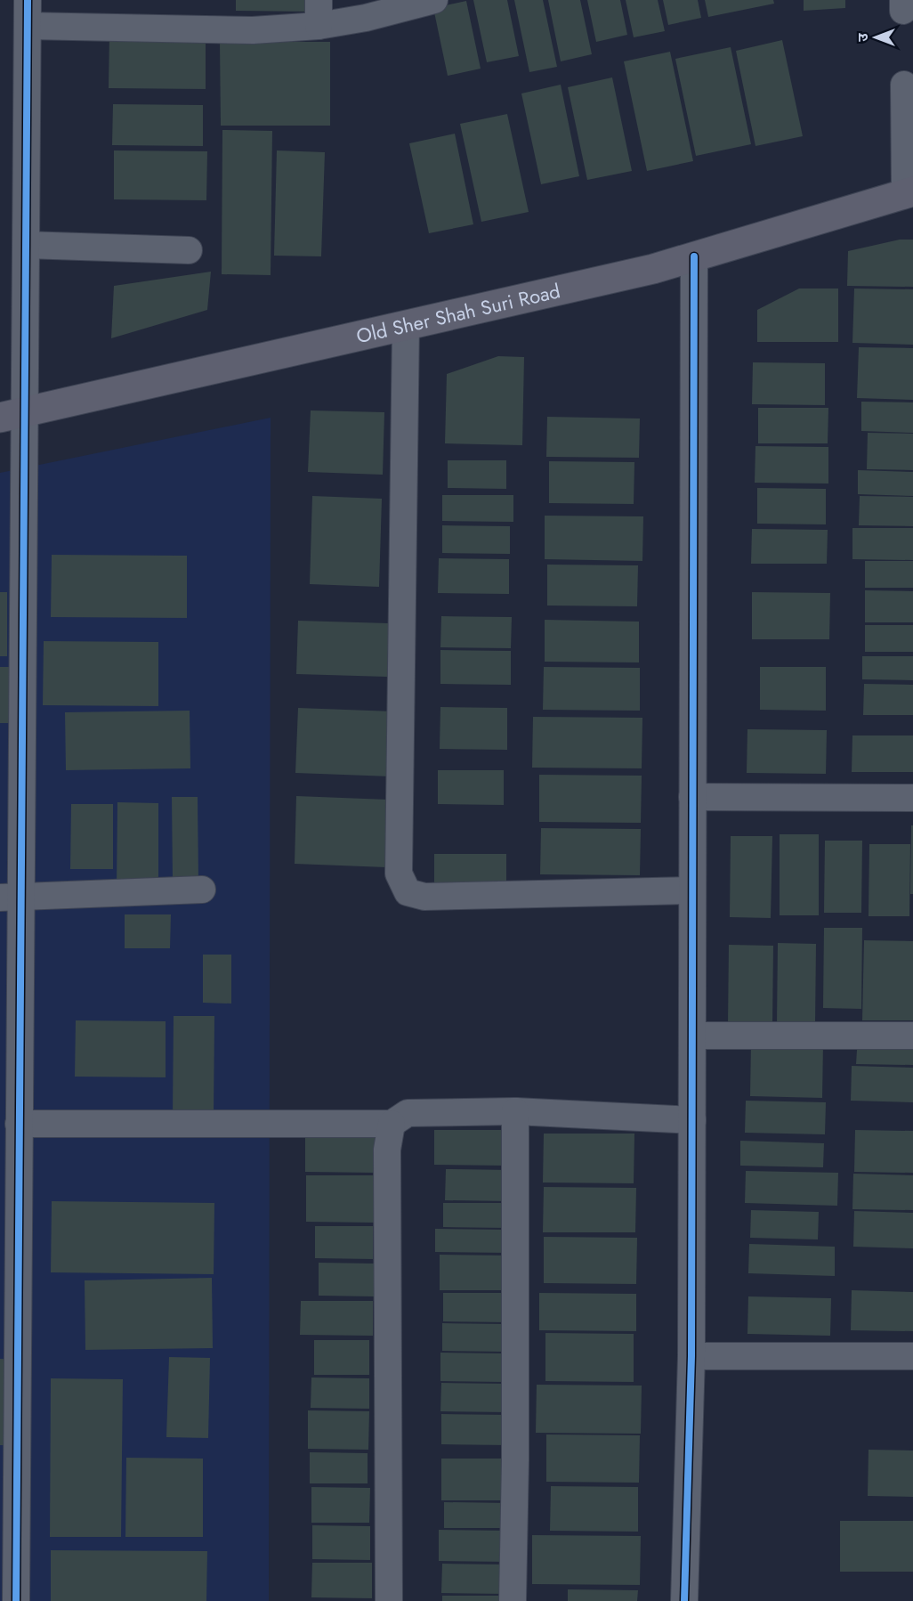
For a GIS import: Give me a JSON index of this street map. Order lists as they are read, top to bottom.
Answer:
{
  "streets": {
    "street": ["Old Sher Shah Suri Road"]
  },
  "north": "left"
}
